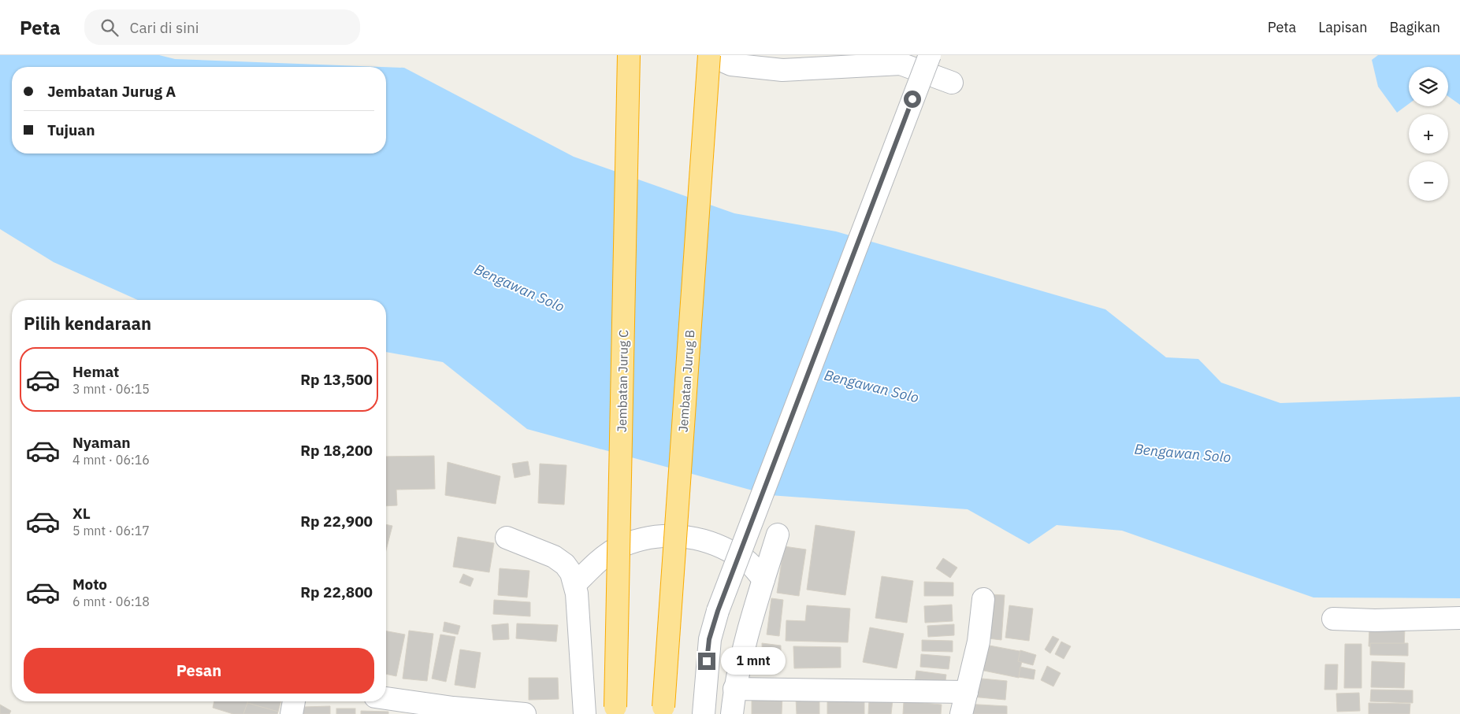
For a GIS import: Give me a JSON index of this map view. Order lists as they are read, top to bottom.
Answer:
{
  "streets": {
    "highway": ["Jembatan Jurug C", "Jembatan Jurug B"]
  },
  "water": ["Bengawan Solo"],
  "page": {
    "header": "Peta",
    "search": "Cari di sini",
    "nav": ["Peta", "Lapisan", "Bagikan"],
    "map_buttons": ["+", "−"],
    "banner": ["Jembatan Jurug A", "Tujuan"],
    "heading": "Pilih kendaraan",
    "list": [
      {
        "name": "Hemat",
        "note": "3 mnt · 06:15",
        "value": "Rp 13,500"
      },
      {
        "name": "Nyaman",
        "note": "4 mnt · 06:16",
        "value": "Rp 18,200"
      },
      {
        "name": "XL",
        "note": "5 mnt · 06:17",
        "value": "Rp 22,900"
      },
      {
        "name": "Moto",
        "note": "6 mnt · 06:18",
        "value": "Rp 22,800"
      }
    ],
    "buttons": "Pesan",
    "bubble": "1 mnt"
  }
}
